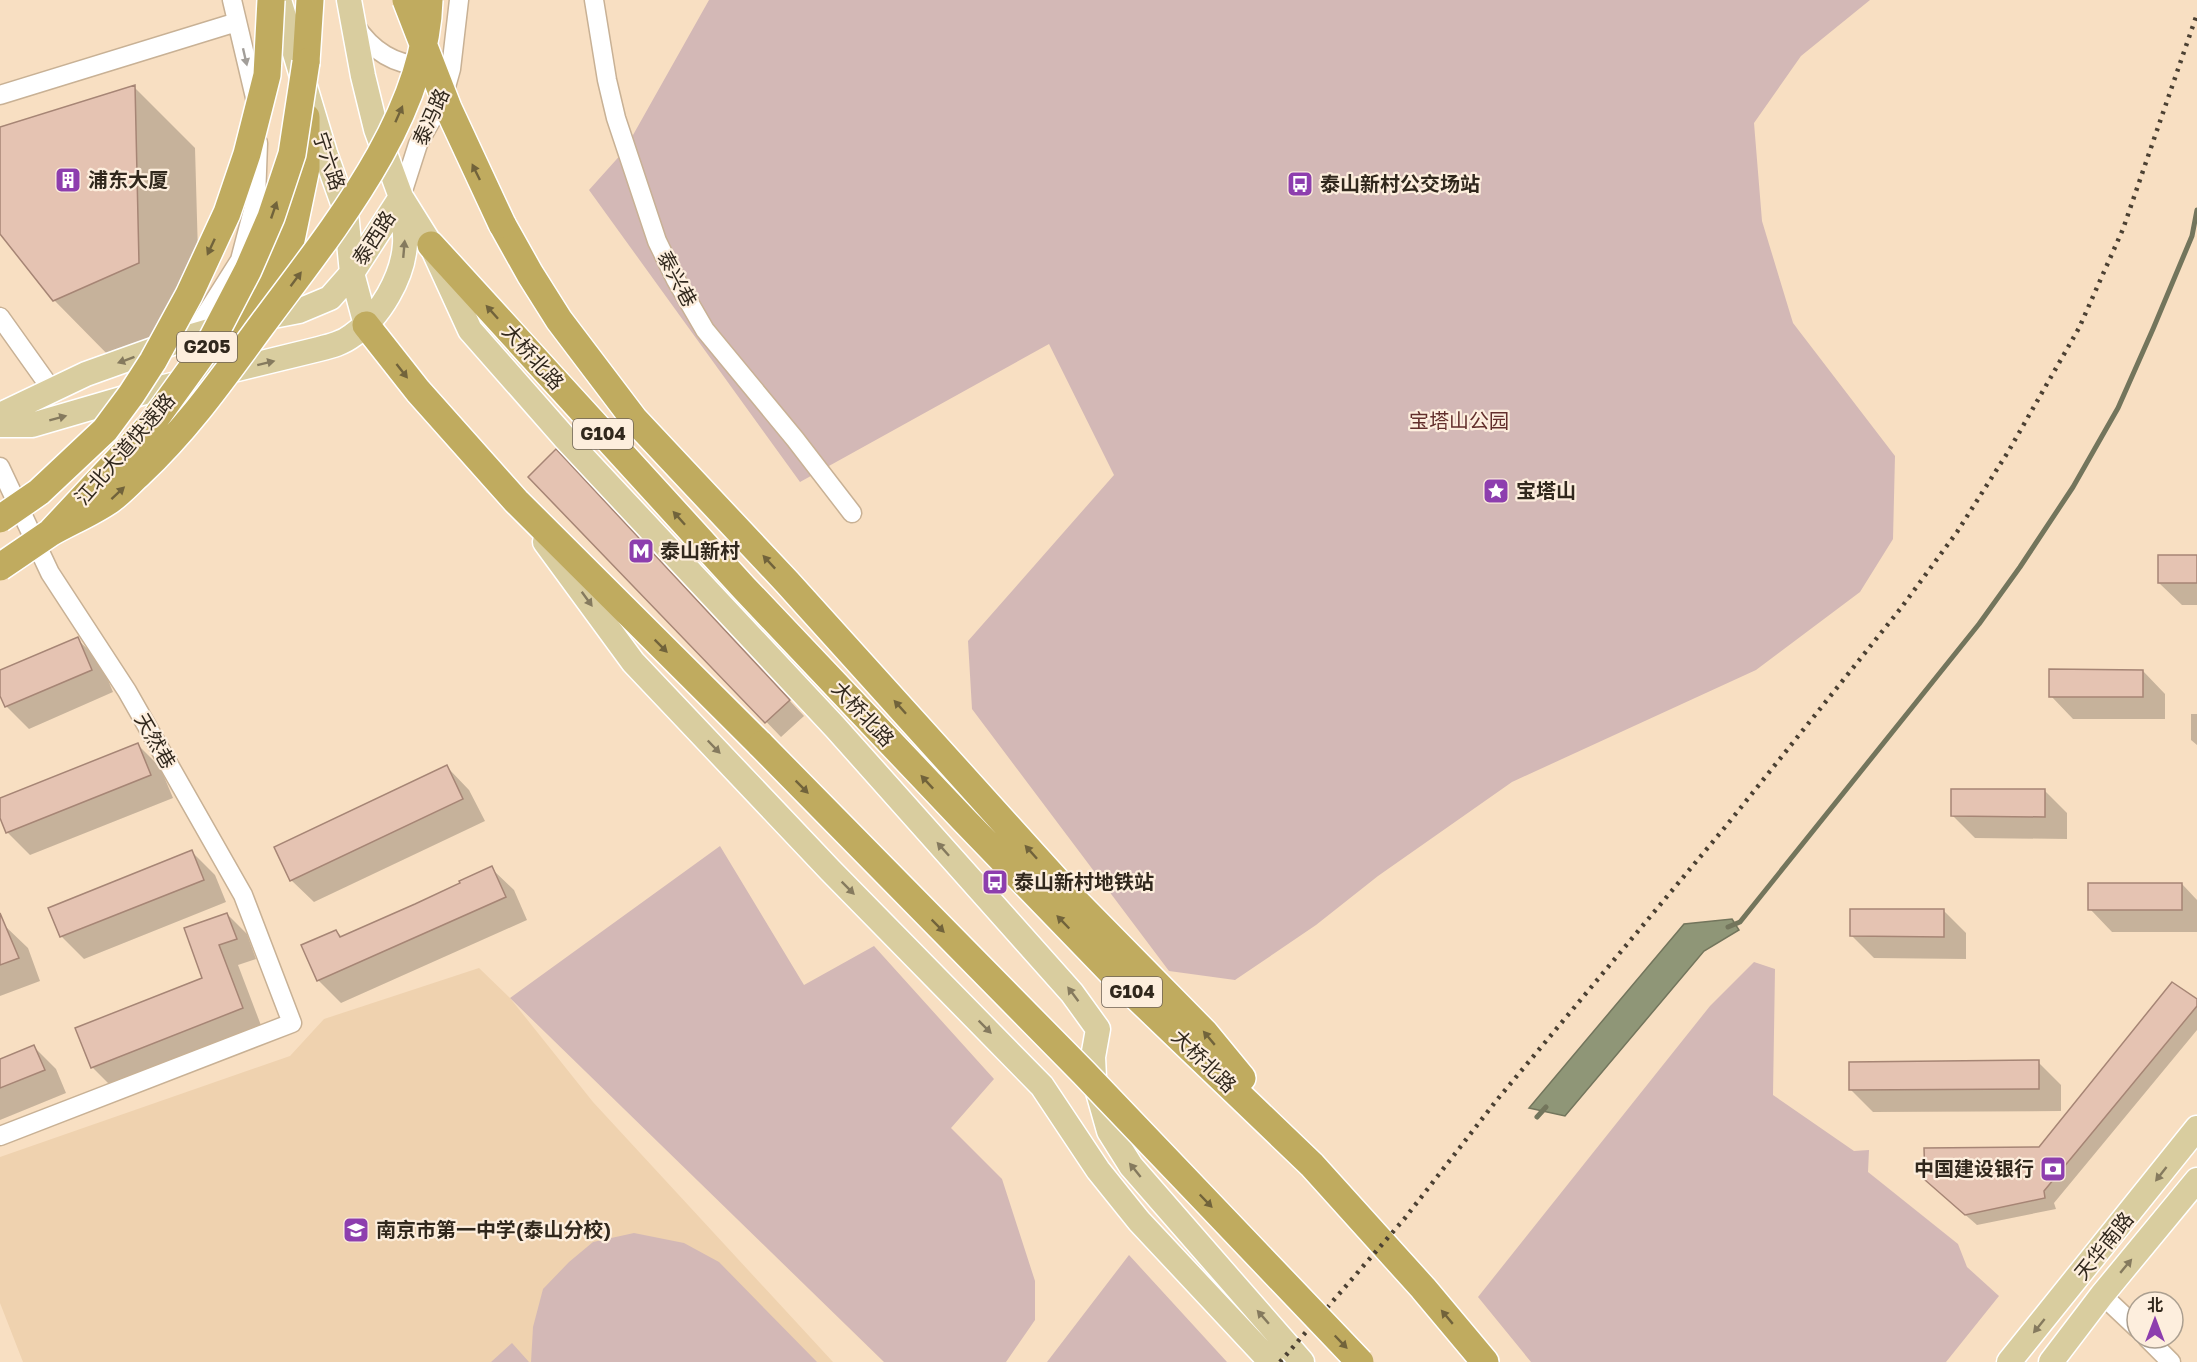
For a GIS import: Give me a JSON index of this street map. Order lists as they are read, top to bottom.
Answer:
{
  "streets": {
    "highway": [
      "G205",
      "大桥北路",
      "G104",
      "江北大道快速路"
    ],
    "main road": ["宁六路", "泰西路", "天华南路"],
    "street": ["泰冯路", "泰兴巷", "天然巷"]
  },
  "crossings": [
    ["泰冯路", "泰西路"],
    ["泰冯路", "大桥北路"],
    ["宁六路", "泰西路"],
    ["泰西路", "大桥北路"]
  ],
  "parks": ["宝塔山公园"],
  "places": {
    "building": ["浦东大厦"],
    "bus stop": ["泰山新村公交场站", "泰山新村地铁站"],
    "place": ["宝塔山"],
    "metro station": ["泰山新村"],
    "bank": ["中国建设银行"],
    "school or university": ["南京市第一中学(泰山分校)"]
  },
  "north": "top"
}
